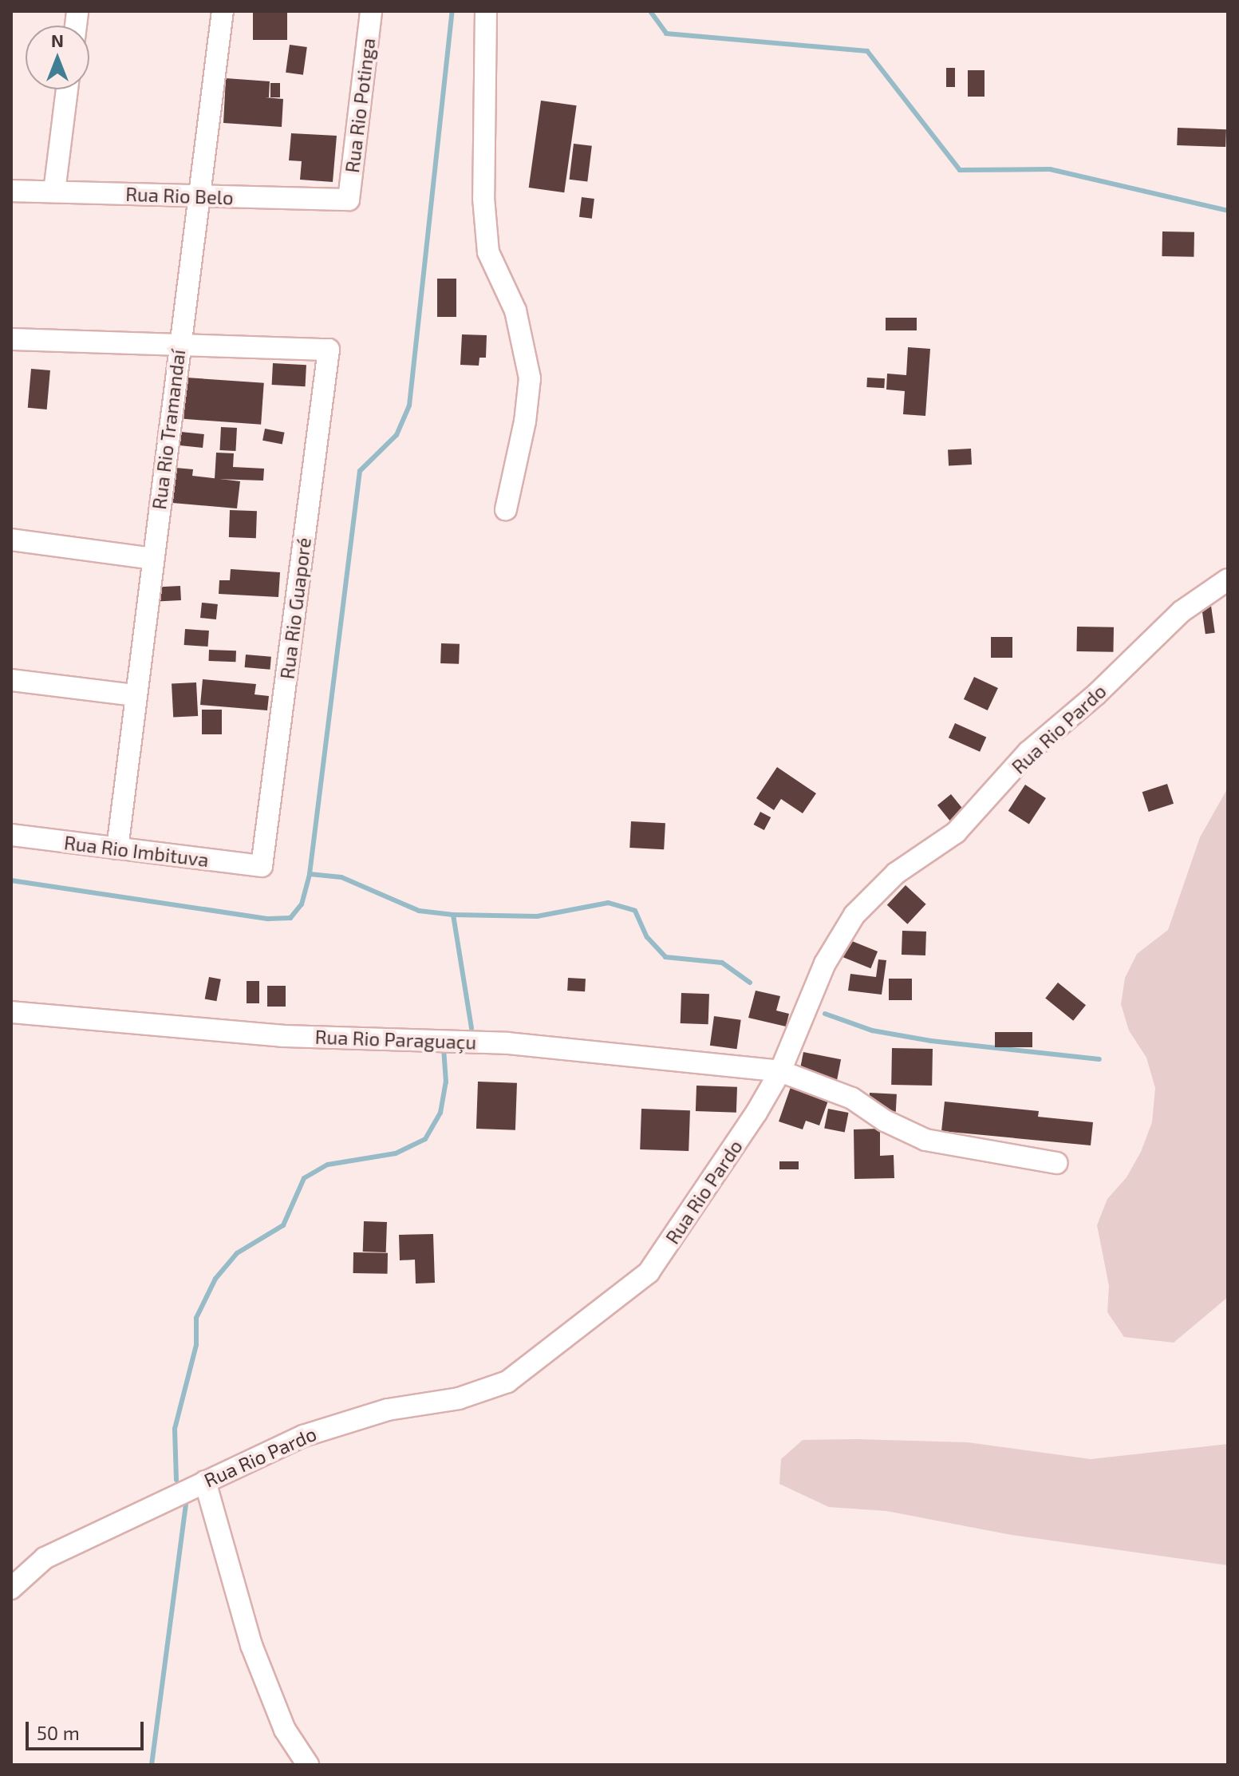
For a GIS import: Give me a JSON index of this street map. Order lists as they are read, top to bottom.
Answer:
{
  "streets": {
    "street": [
      "Rua Rio Potinga",
      "Rua Rio Belo",
      "Rua Rio Tramandaí",
      "Rua Rio Guaporé",
      "Rua Rio Pardo",
      "Rua Rio Imbituva",
      "Rua Rio Paraguaçu"
    ]
  },
  "crossings": [
    ["Rua Rio Potinga", "Rua Rio Belo"],
    ["Rua Rio Belo", "Rua Rio Tramandaí"],
    ["Rua Rio Tramandaí", "Rua Rio Guaporé"],
    ["Rua Rio Tramandaí", "Rua Rio Imbituva"],
    ["Rua Rio Guaporé", "Rua Rio Imbituva"],
    ["Rua Rio Pardo", "Rua Rio Paraguaçu"]
  ],
  "scale_bar": "50 m",
  "north": "top"
}
